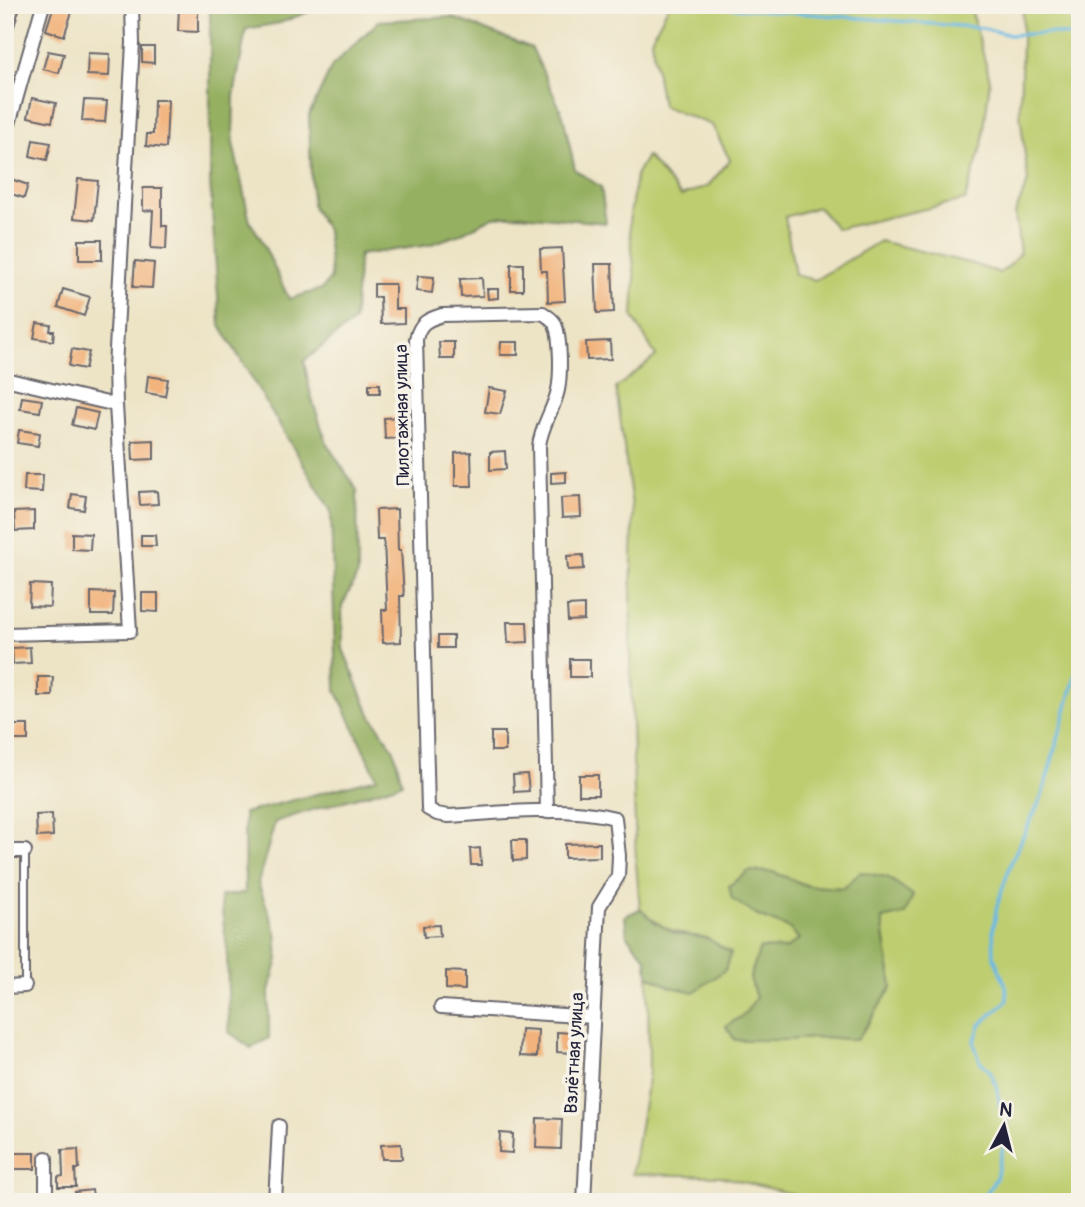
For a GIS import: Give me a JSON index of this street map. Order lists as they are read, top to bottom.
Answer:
{
  "streets": {
    "street": ["Пилотажная улица", "Взлётная улица"]
  },
  "crossings": [
    ["Пилотажная улица", "Взлётная улица"]
  ],
  "north": "top"
}
